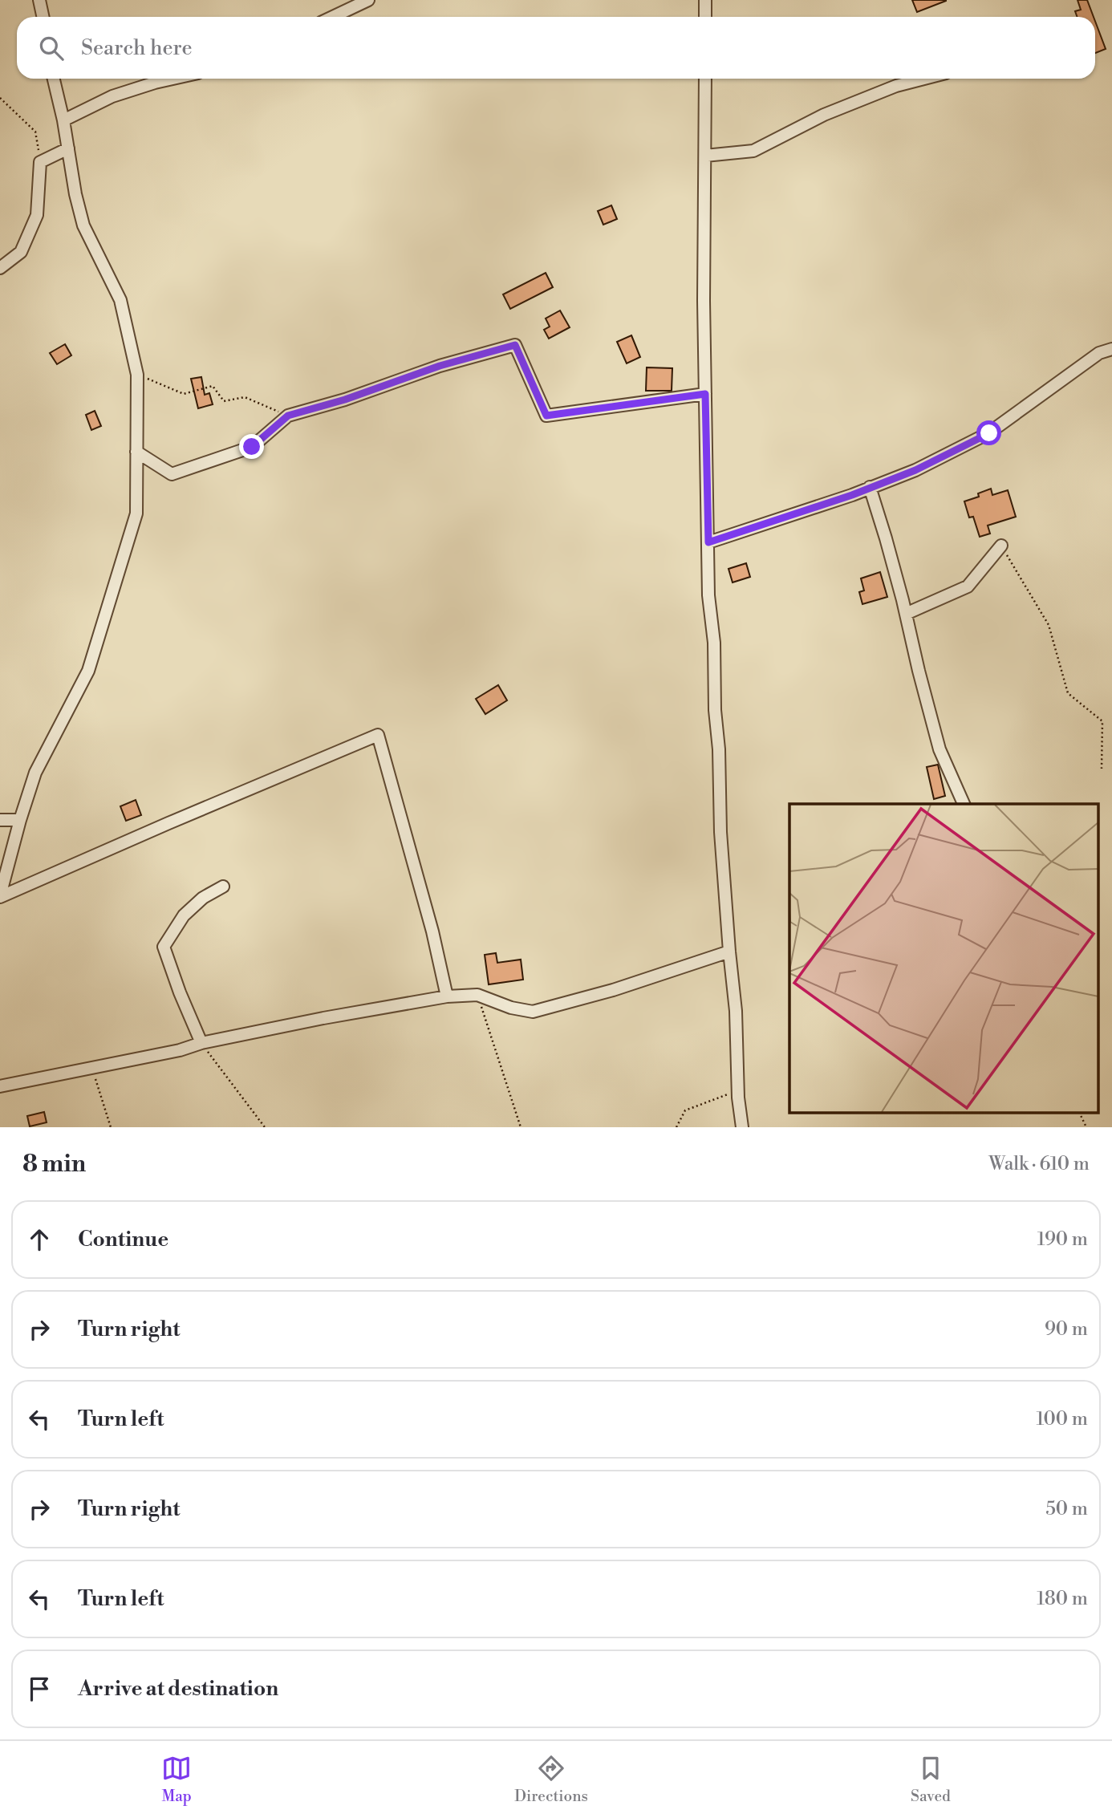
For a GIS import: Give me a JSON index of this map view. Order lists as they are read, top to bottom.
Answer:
{
  "page": {
    "search": "Search here",
    "heading": ["8 min", "Walk · 610 m"],
    "list": [
      ["Continue", "190 m"],
      ["Turn right", "90 m"],
      ["Turn left", "100 m"],
      ["Turn right", "50 m"],
      ["Turn left", "180 m"],
      "Arrive at destination"
    ],
    "nav": ["Map", "Directions", "Saved"]
  }
}
